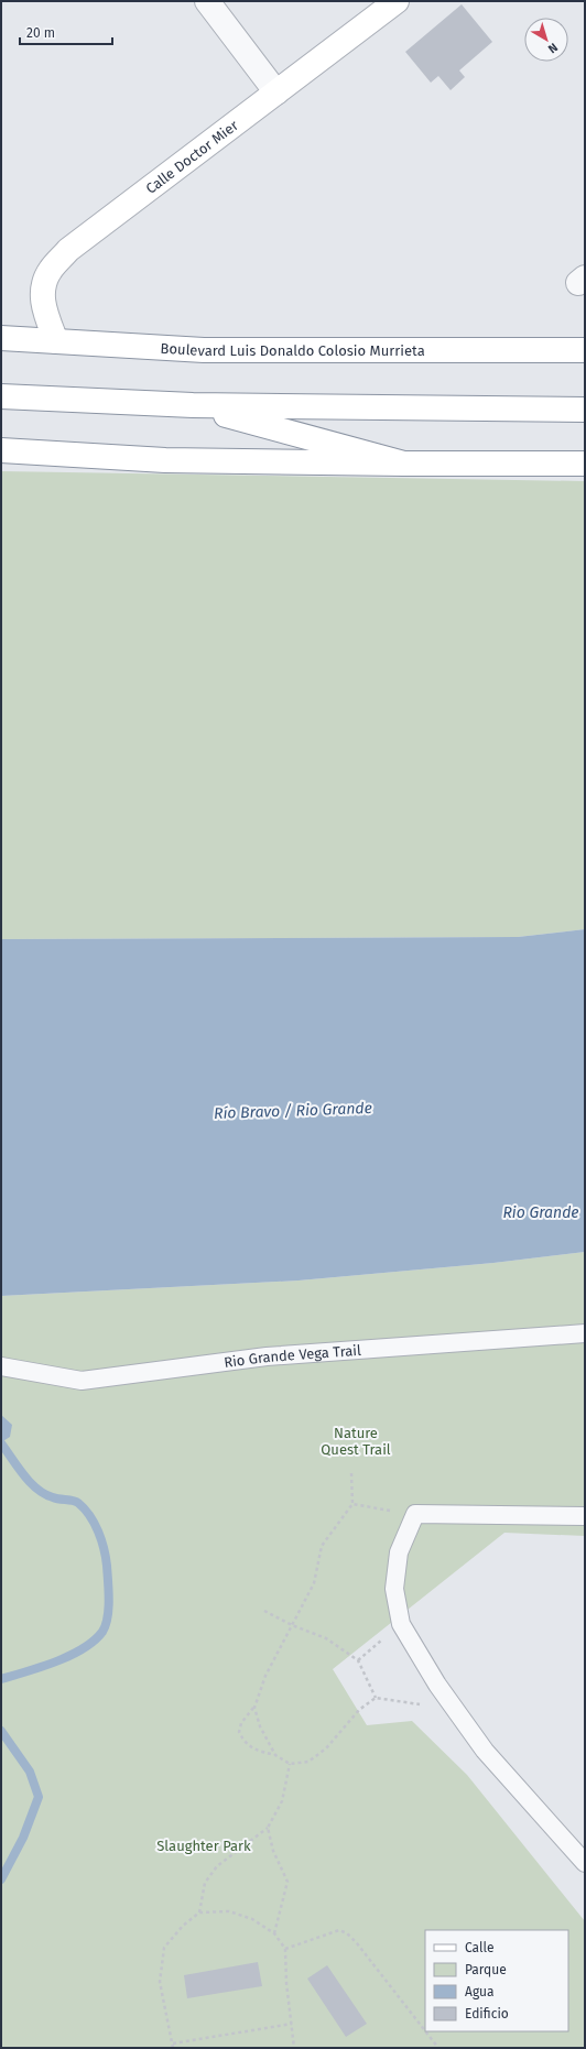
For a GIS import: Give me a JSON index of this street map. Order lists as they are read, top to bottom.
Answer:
{
  "streets": {
    "main road": ["Calle Doctor Mier", "Boulevard Luis Donaldo Colosio Murrieta"],
    "lane": ["Rio Grande Vega Trail"]
  },
  "crossings": [
    ["Calle Doctor Mier", "Boulevard Luis Donaldo Colosio Murrieta"]
  ],
  "water": ["Río Bravo / Rio Grande", "Rio Grande"],
  "parks": ["Nature Quest Trail", "Slaughter Park"],
  "legend": [
    "Calle",
    "Parque",
    "Agua",
    "Edificio"
  ],
  "scale_bar": "20 m",
  "north": "bottom right"
}
